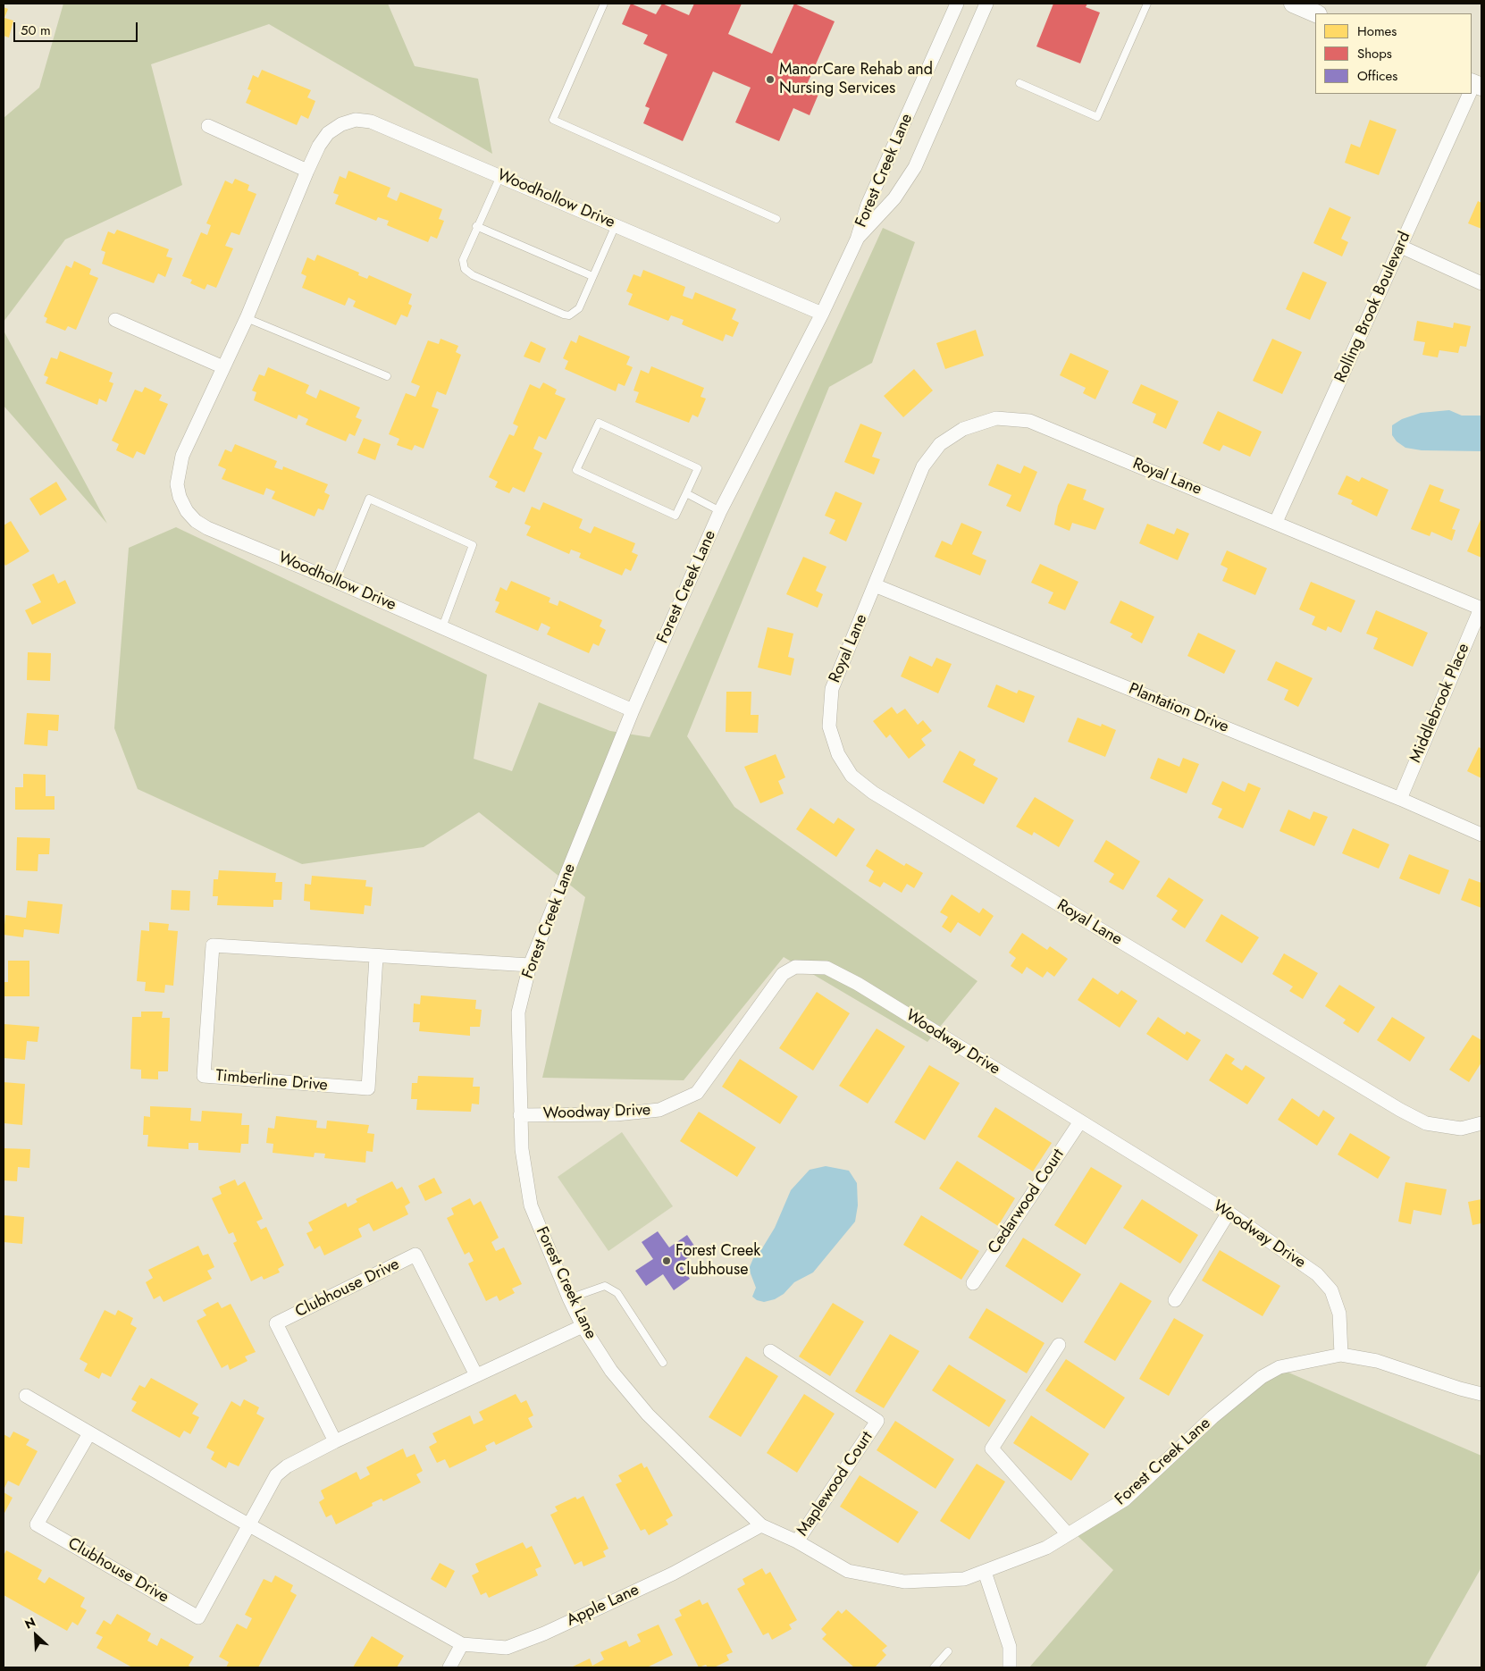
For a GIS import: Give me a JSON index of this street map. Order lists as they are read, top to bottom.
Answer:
{
  "streets": {
    "street": [
      "Forest Creek Lane",
      "Woodhollow Drive",
      "Rolling Brook Boulevard",
      "Royal Lane",
      "Middlebrook Place",
      "Plantation Drive",
      "Woodway Drive",
      "Timberline Drive",
      "Cedarwood Court",
      "Clubhouse Drive",
      "Maplewood Court",
      "Apple Lane"
    ]
  },
  "crossings": [
    ["Forest Creek Lane", "Woodhollow Drive"],
    ["Forest Creek Lane", "Woodway Drive"],
    ["Forest Creek Lane", "Timberline Drive"],
    ["Forest Creek Lane", "Clubhouse Drive"],
    ["Forest Creek Lane", "Maplewood Court"],
    ["Forest Creek Lane", "Apple Lane"],
    ["Rolling Brook Boulevard", "Royal Lane"],
    ["Royal Lane", "Middlebrook Place"],
    ["Royal Lane", "Plantation Drive"],
    ["Middlebrook Place", "Plantation Drive"],
    ["Woodway Drive", "Cedarwood Court"]
  ],
  "places": ["ManorCare Rehab and Nursing Services", "Forest Creek Clubhouse"],
  "legend": ["Homes", "Shops", "Offices"],
  "scale_bar": "50 m",
  "north": "top left"
}
